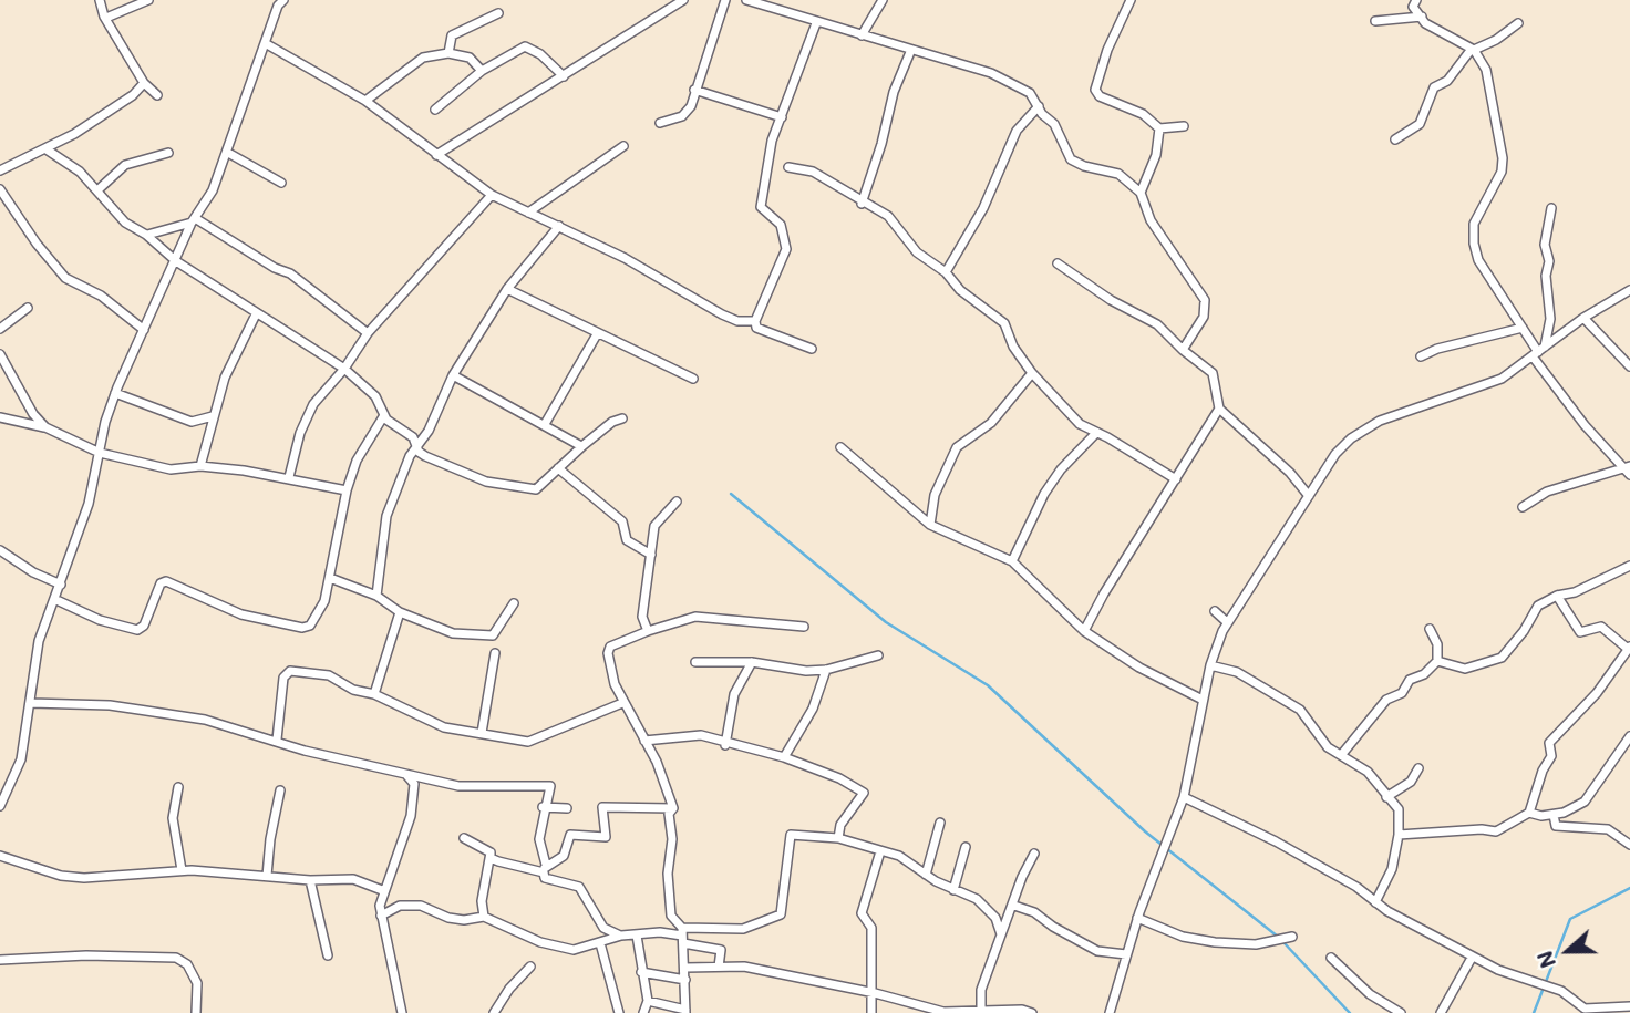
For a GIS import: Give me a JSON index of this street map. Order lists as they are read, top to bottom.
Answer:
{
  "north": "left"
}
